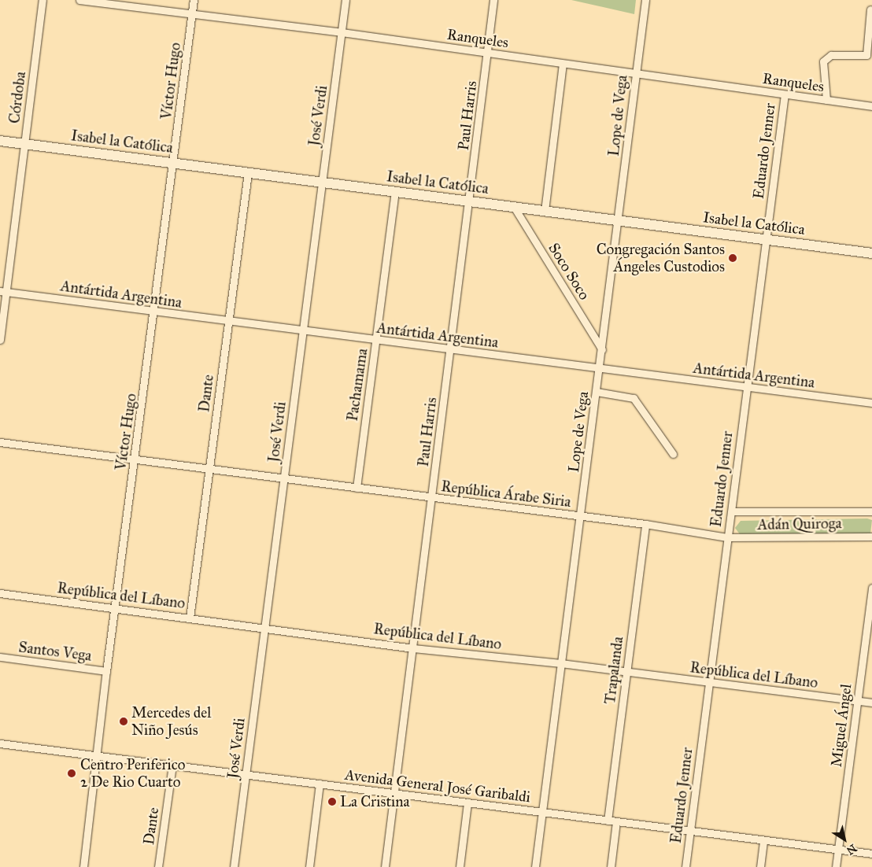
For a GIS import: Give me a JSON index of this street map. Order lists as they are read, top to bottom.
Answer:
{
  "streets": {
    "main road": ["Isabel la Católica"],
    "street": [
      "Ranqueles",
      "Víctor Hugo",
      "Córdoba",
      "José Verdi",
      "Paul Harris",
      "Lope de Vega",
      "Eduardo Jenner",
      "Soco Soco",
      "Antártida Argentina",
      "Pachamama",
      "Dante",
      "República Árabe Siria",
      "Adán Quiroga",
      "República del Líbano",
      "Santos Vega",
      "Trapalanda",
      "Miguel Ángel",
      "Avenida General José Garibaldi"
    ]
  },
  "crossings": [
    ["Ranqueles", "Víctor Hugo"],
    ["Ranqueles", "José Verdi"],
    ["Ranqueles", "Paul Harris"],
    ["Ranqueles", "Lope de Vega"],
    ["Ranqueles", "Eduardo Jenner"],
    ["Víctor Hugo", "Isabel la Católica"],
    ["Víctor Hugo", "Antártida Argentina"],
    ["Víctor Hugo", "República Árabe Siria"],
    ["Víctor Hugo", "República del Líbano"],
    ["Víctor Hugo", "Santos Vega"],
    ["Víctor Hugo", "Avenida General José Garibaldi"],
    ["Córdoba", "Isabel la Católica"],
    ["Córdoba", "Antártida Argentina"],
    ["José Verdi", "Isabel la Católica"],
    ["José Verdi", "Antártida Argentina"],
    ["José Verdi", "República Árabe Siria"],
    ["José Verdi", "República del Líbano"],
    ["José Verdi", "Avenida General José Garibaldi"],
    ["Paul Harris", "Isabel la Católica"],
    ["Paul Harris", "Antártida Argentina"],
    ["Paul Harris", "República Árabe Siria"],
    ["Paul Harris", "República del Líbano"],
    ["Paul Harris", "Avenida General José Garibaldi"],
    ["Lope de Vega", "Isabel la Católica"],
    ["Lope de Vega", "Soco Soco"],
    ["Lope de Vega", "Antártida Argentina"],
    ["Lope de Vega", "República Árabe Siria"],
    ["Lope de Vega", "República del Líbano"],
    ["Lope de Vega", "Avenida General José Garibaldi"],
    ["Isabel la Católica", "Eduardo Jenner"],
    ["Isabel la Católica", "Soco Soco"],
    ["Isabel la Católica", "Pachamama"],
    ["Isabel la Católica", "Dante"],
    ["Eduardo Jenner", "Antártida Argentina"],
    ["Eduardo Jenner", "República Árabe Siria"],
    ["Eduardo Jenner", "Adán Quiroga"],
    ["Eduardo Jenner", "República del Líbano"],
    ["Eduardo Jenner", "Avenida General José Garibaldi"],
    ["Antártida Argentina", "Pachamama"],
    ["Antártida Argentina", "Dante"],
    ["Pachamama", "República Árabe Siria"],
    ["Dante", "República Árabe Siria"],
    ["Dante", "República del Líbano"],
    ["Dante", "Avenida General José Garibaldi"],
    ["República Árabe Siria", "Adán Quiroga"],
    ["República Árabe Siria", "Trapalanda"],
    ["República del Líbano", "Trapalanda"],
    ["República del Líbano", "Miguel Ángel"],
    ["Trapalanda", "Avenida General José Garibaldi"],
    ["Miguel Ángel", "Avenida General José Garibaldi"]
  ],
  "places": [
    "Congregación Santos Ángeles Custodios",
    "Mercedes del Niño Jesús",
    "Centro Periferico 2 De Rio Cuarto",
    "La Cristina"
  ],
  "north": "bottom right"
}
